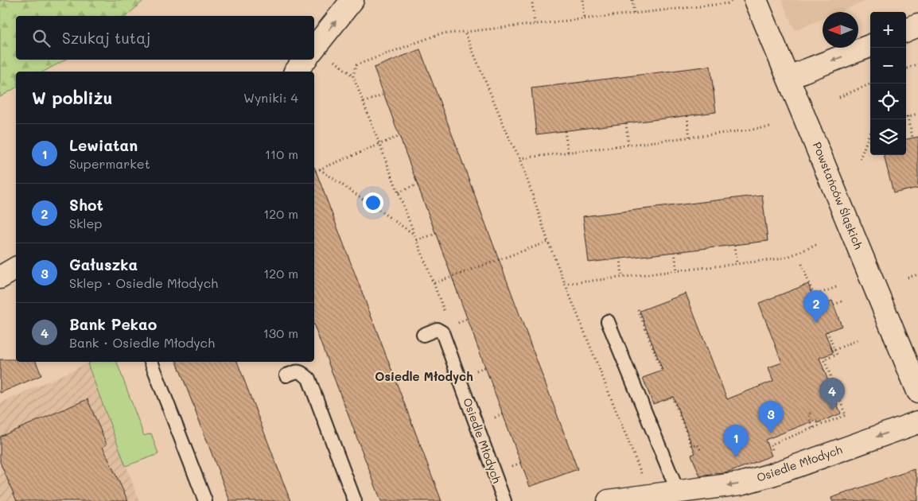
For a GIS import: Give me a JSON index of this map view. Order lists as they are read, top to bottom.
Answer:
{
  "streets": {
    "street": ["Powstańców Śląskich", "Osiedle Młodych"]
  },
  "one_way": ["Osiedle Młodych"],
  "districts": ["Osiedle Młodych"],
  "north": "left",
  "page": {
    "map_buttons": ["+", "−"],
    "search": "Szukaj tutaj",
    "heading": ["W pobliżu", "Wyniki: 4"],
    "list": [
      {
        "mark": "1",
        "name": "Lewiatan",
        "note": "Supermarket",
        "value": "110 m"
      },
      {
        "mark": "2",
        "name": "Shot",
        "note": "Sklep",
        "value": "120 m"
      },
      {
        "mark": "3",
        "name": "Gałuszka",
        "note": "Sklep · Osiedle Młodych",
        "value": "120 m"
      },
      {
        "mark": "4",
        "name": "Bank Pekao",
        "note": "Bank · Osiedle Młodych",
        "value": "130 m"
      }
    ],
    "pins": [
      "2",
      "4",
      "3",
      "1"
    ]
  }
}
